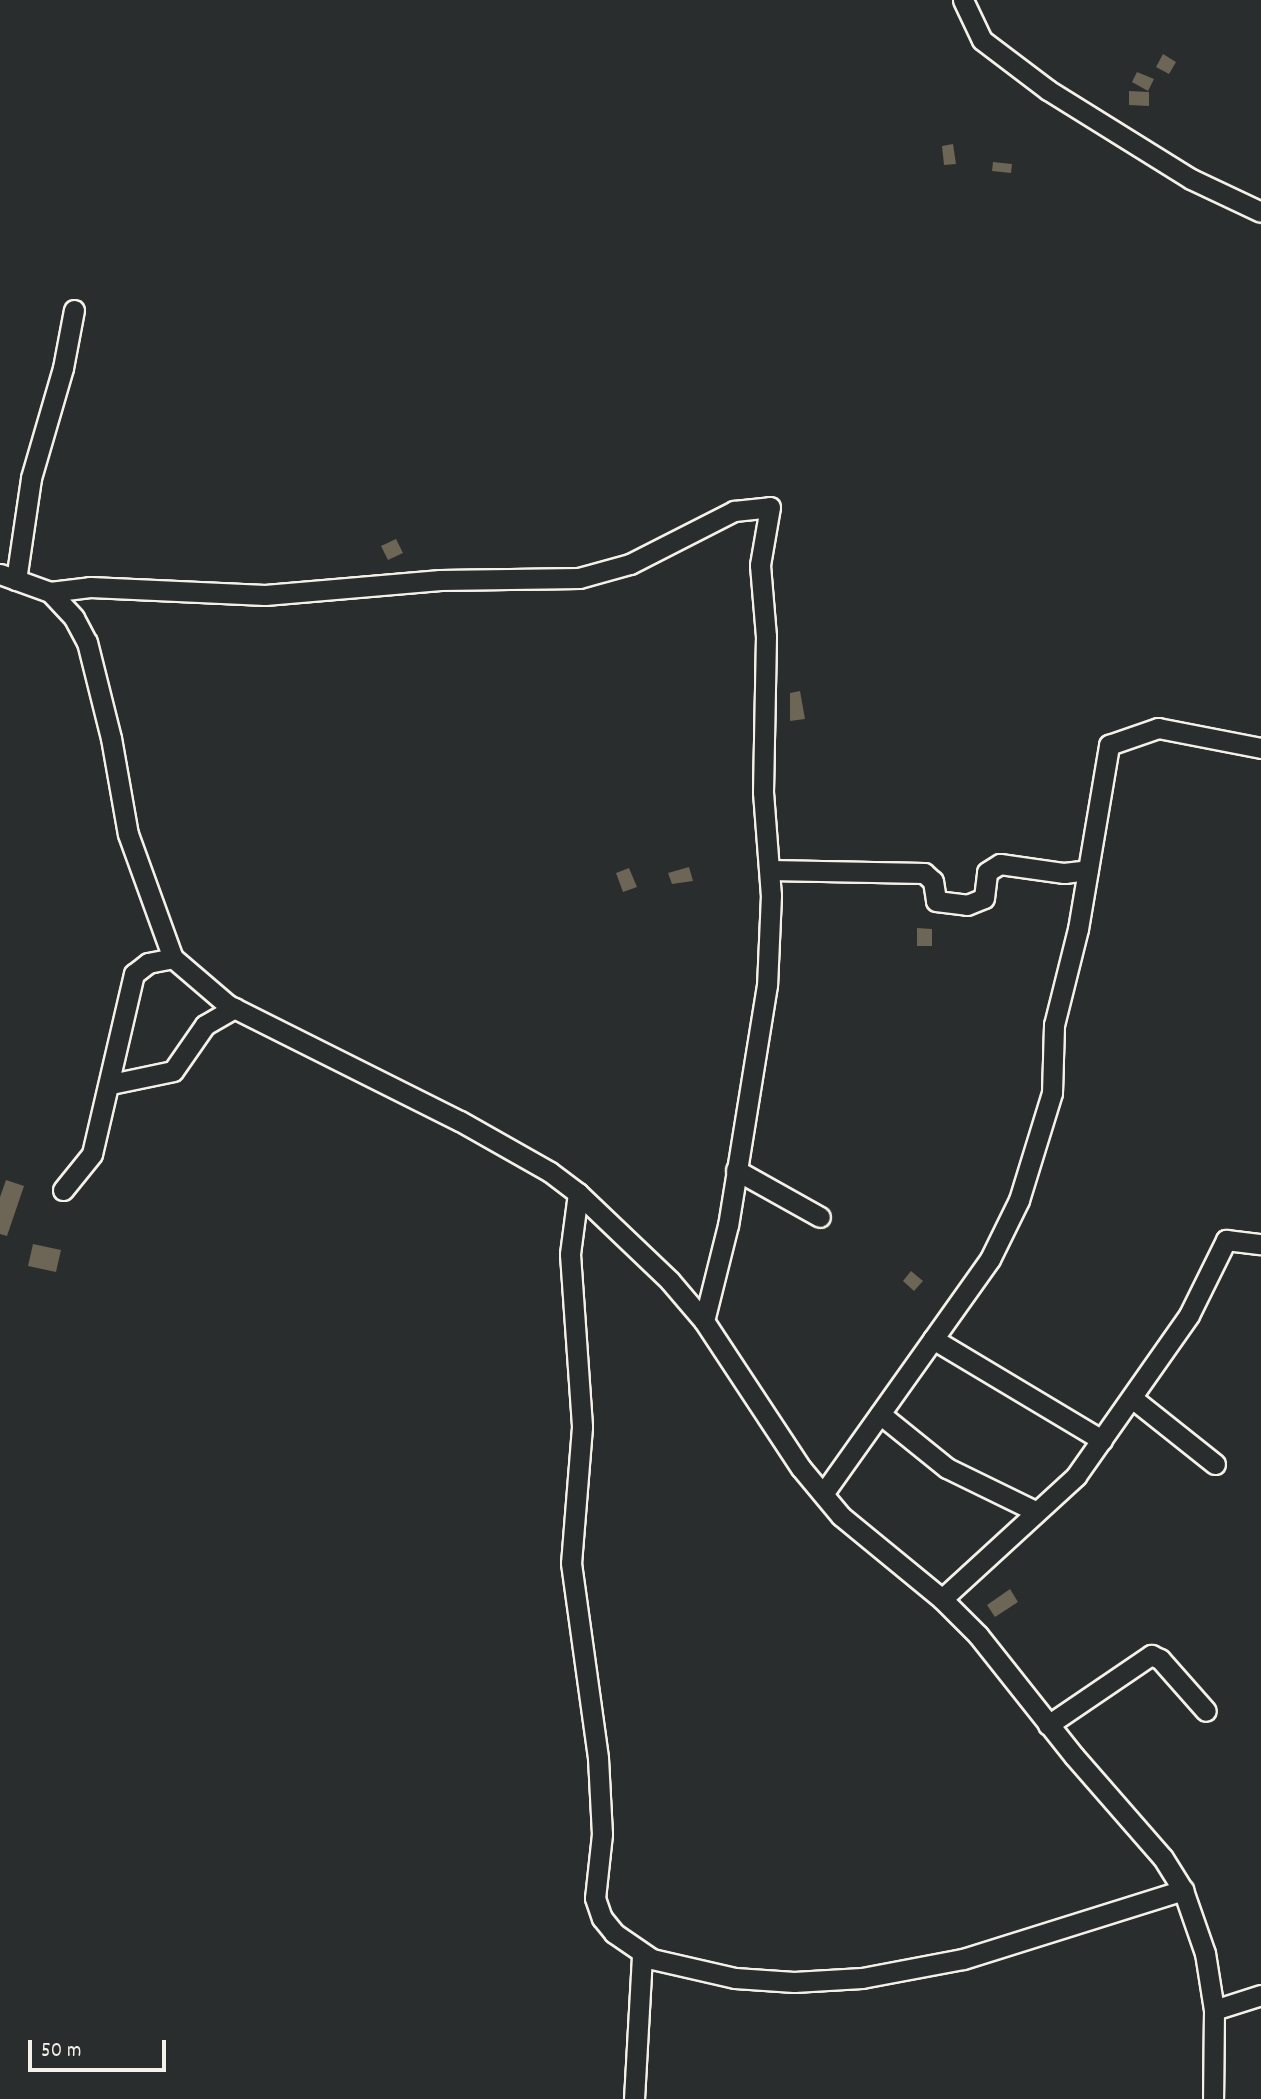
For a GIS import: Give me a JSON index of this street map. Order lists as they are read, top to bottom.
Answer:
{
  "scale_bar": "50 m"
}
